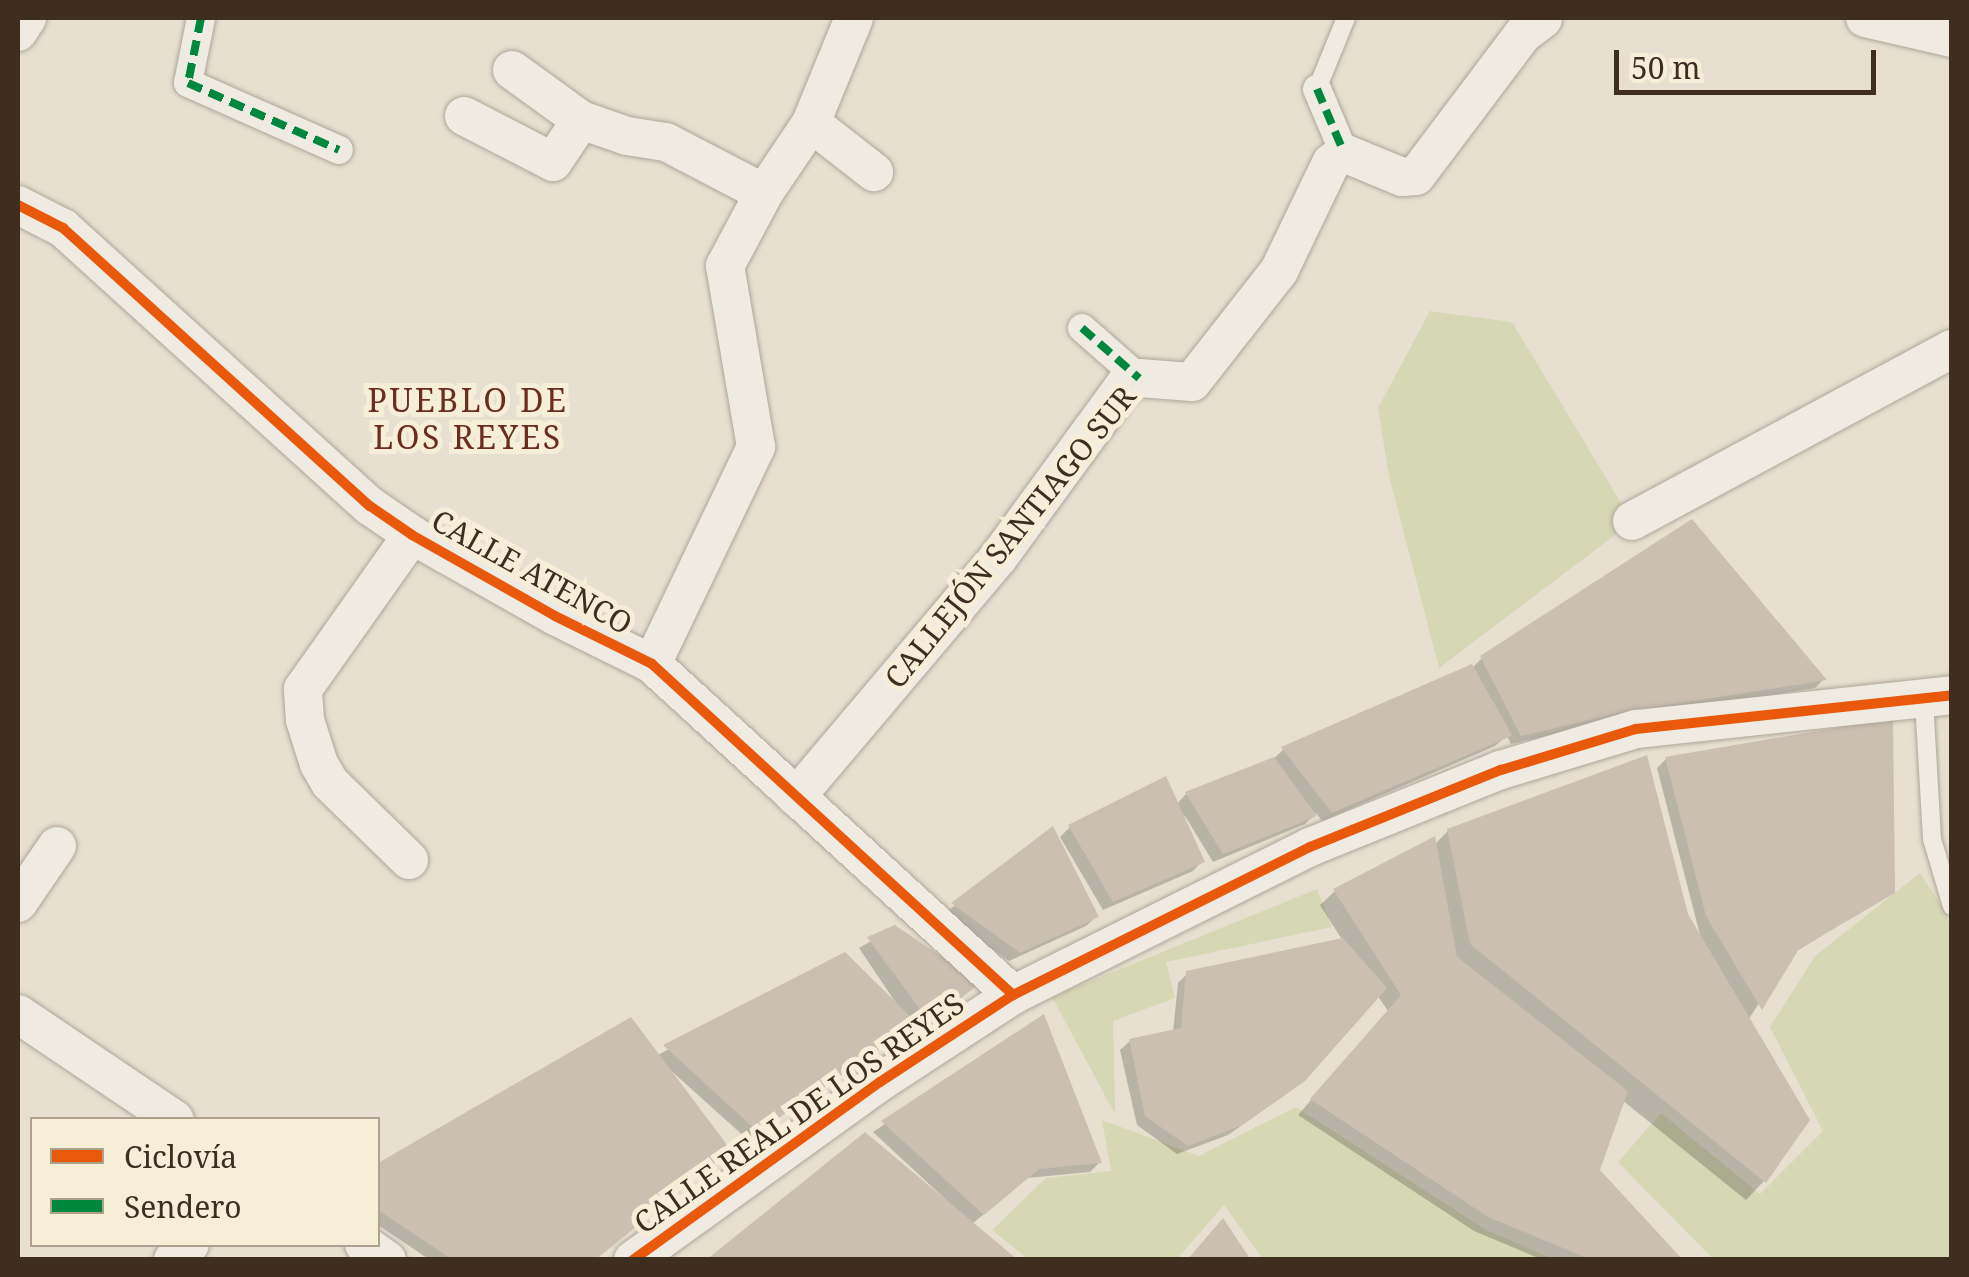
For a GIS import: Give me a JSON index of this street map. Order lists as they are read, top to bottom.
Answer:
{
  "streets": {
    "street": ["CALLEJÓN SANTIAGO SUR", "CALLE ATENCO", "CALLE REAL DE LOS REYES"]
  },
  "crossings": [
    ["CALLEJÓN SANTIAGO SUR", "CALLE ATENCO"],
    ["CALLE ATENCO", "CALLE REAL DE LOS REYES"]
  ],
  "districts": ["PUEBLO DE LOS REYES"],
  "legend": ["Ciclovía", "Sendero"],
  "scale_bar": "50 m"
}
